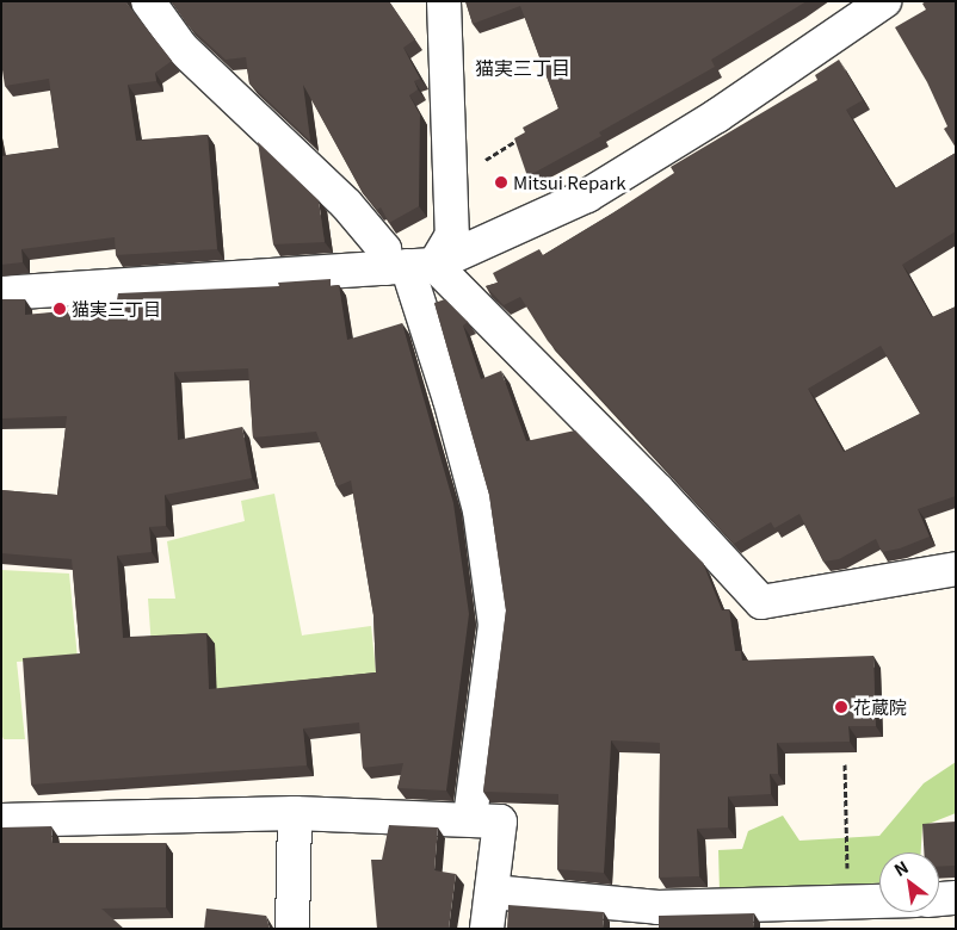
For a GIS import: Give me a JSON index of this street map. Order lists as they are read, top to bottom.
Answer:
{
  "districts": ["猫実三丁目"],
  "places": ["Mitsui Repark", "猫実三丁目", "花蔵院"],
  "north": "top left"
}
